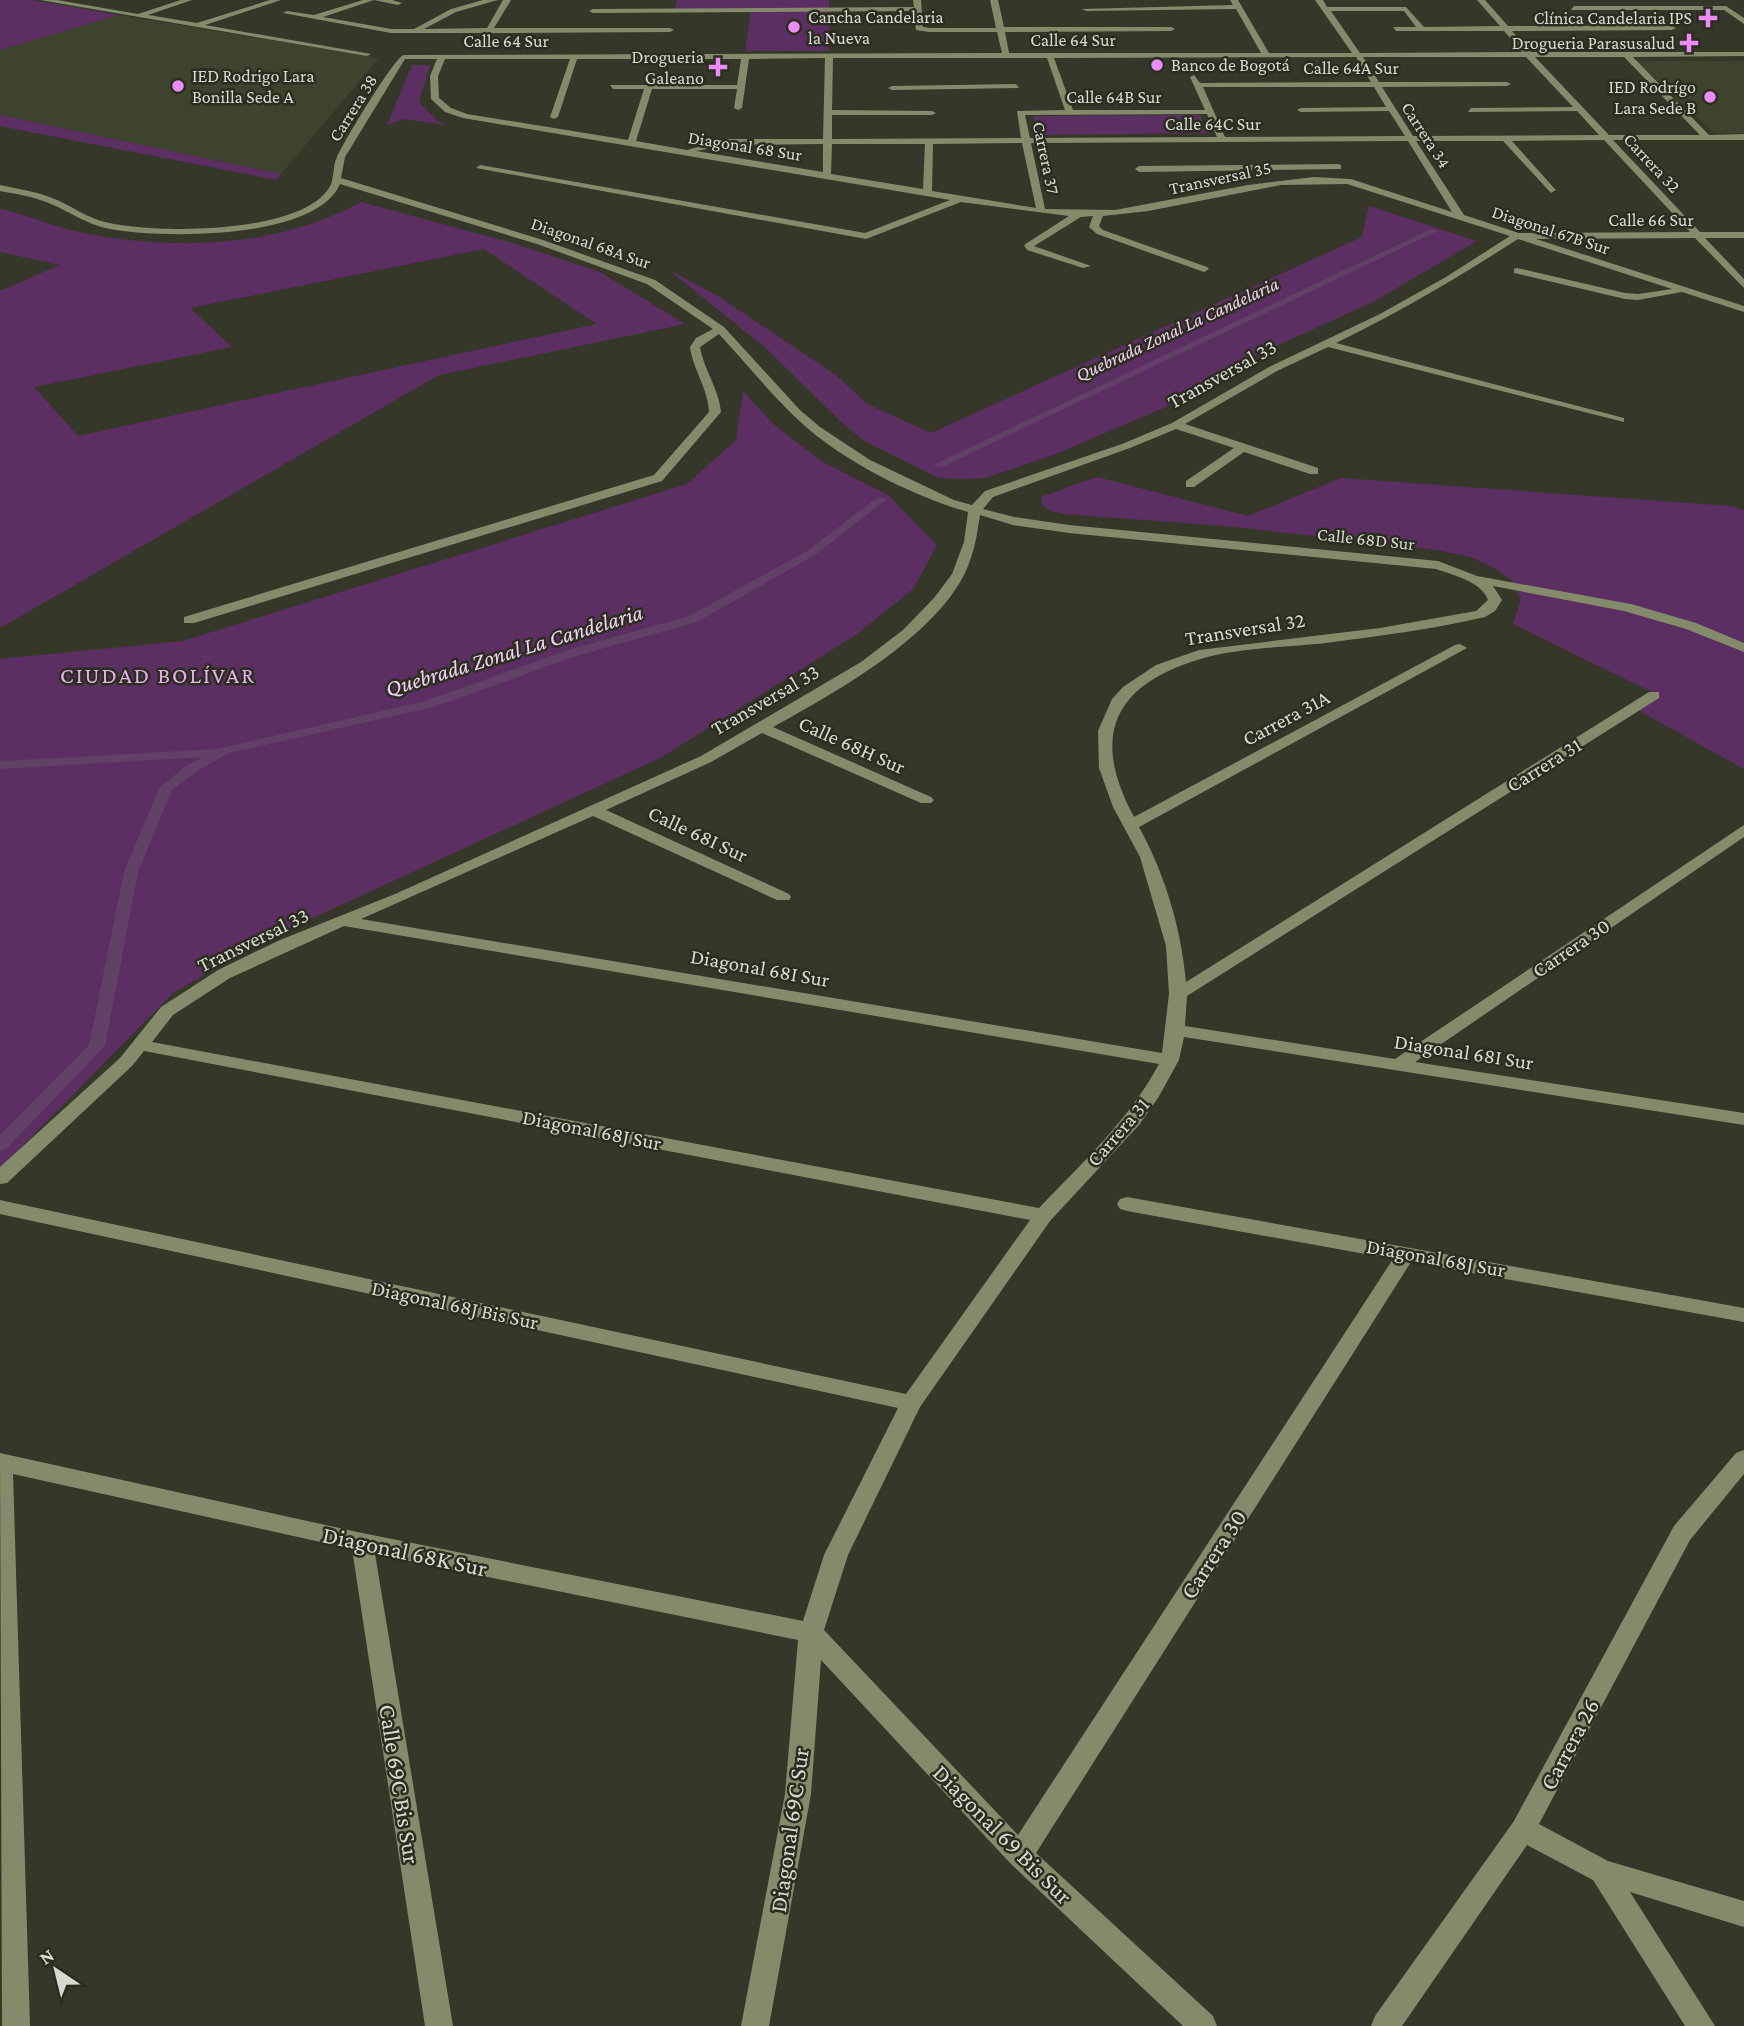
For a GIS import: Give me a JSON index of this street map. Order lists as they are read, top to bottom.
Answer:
{
  "streets": {
    "street": [
      "Calle 64 Sur",
      "Calle 64A Sur",
      "Calle 64B Sur",
      "Carrera 38",
      "Calle 64C Sur",
      "Carrera 34",
      "Diagonal 68 Sur",
      "Carrera 37",
      "Carrera 32",
      "Transversal 35",
      "Calle 66 Sur",
      "Diagonal 67B Sur",
      "Diagonal 68A Sur",
      "Transversal 33",
      "Calle 68D Sur",
      "Transversal 32",
      "Carrera 31A",
      "Calle 68H Sur",
      "Carrera 31",
      "Calle 68I Sur",
      "Carrera 30",
      "Diagonal 68I Sur",
      "Diagonal 68J Sur",
      "Diagonal 68J Bis Sur",
      "Diagonal 68K Sur",
      "Carrera 26",
      "Calle 69C Bis Sur",
      "Diagonal 69C Sur",
      "Diagonal 69 Bis Sur"
    ]
  },
  "crossings": [
    ["Calle 64 Sur", "Carrera 38"],
    ["Calle 64 Sur", "Carrera 34"],
    ["Calle 64 Sur", "Diagonal 68 Sur"],
    ["Calle 64 Sur", "Carrera 32"],
    ["Calle 64A Sur", "Calle 64B Sur"],
    ["Calle 64A Sur", "Carrera 34"],
    ["Calle 64B Sur", "Carrera 37"],
    ["Carrera 38", "Diagonal 68A Sur"],
    ["Calle 64C Sur", "Carrera 34"],
    ["Calle 64C Sur", "Diagonal 68 Sur"],
    ["Calle 64C Sur", "Carrera 37"],
    ["Calle 64C Sur", "Carrera 32"],
    ["Carrera 34", "Diagonal 67B Sur"],
    ["Diagonal 68 Sur", "Carrera 37"],
    ["Diagonal 68 Sur", "Transversal 35"],
    ["Carrera 32", "Calle 66 Sur"],
    ["Transversal 35", "Diagonal 67B Sur"],
    ["Calle 66 Sur", "Diagonal 67B Sur"],
    ["Calle 66 Sur", "Transversal 33"],
    ["Diagonal 67B Sur", "Transversal 33"],
    ["Diagonal 68A Sur", "Transversal 33"],
    ["Diagonal 68A Sur", "Calle 68D Sur"],
    ["Transversal 33", "Calle 68D Sur"],
    ["Transversal 33", "Calle 68H Sur"],
    ["Transversal 33", "Calle 68I Sur"],
    ["Transversal 33", "Diagonal 68I Sur"],
    ["Transversal 33", "Diagonal 68J Sur"],
    ["Calle 68D Sur", "Transversal 32"],
    ["Transversal 32", "Carrera 31A"],
    ["Transversal 32", "Carrera 31"],
    ["Carrera 31", "Diagonal 68I Sur"],
    ["Carrera 31", "Diagonal 68J Sur"],
    ["Carrera 31", "Diagonal 68J Bis Sur"],
    ["Carrera 31", "Diagonal 68K Sur"],
    ["Carrera 31", "Diagonal 69C Sur"],
    ["Carrera 31", "Diagonal 69 Bis Sur"],
    ["Carrera 30", "Diagonal 68I Sur"],
    ["Carrera 30", "Diagonal 68J Sur"],
    ["Carrera 30", "Diagonal 69 Bis Sur"],
    ["Diagonal 68K Sur", "Calle 69C Bis Sur"],
    ["Diagonal 68K Sur", "Diagonal 69C Sur"],
    ["Diagonal 68K Sur", "Diagonal 69 Bis Sur"],
    ["Diagonal 69C Sur", "Diagonal 69 Bis Sur"]
  ],
  "districts": ["CIUDAD BOLÍVAR"],
  "water": ["Quebrada Zonal La Candelaria"],
  "places": {
    "health": ["Clínica Candelaria IPS", "Drogueria Parasusalud", "Drogueria Galeano"],
    "other": [
      "Cancha Candelaria la Nueva",
      "Banco de Bogotá",
      "IED Rodrigo Lara Bonilla Sede A",
      "IED Rodrígo Lara Sede B"
    ]
  },
  "north": "top left"
}
